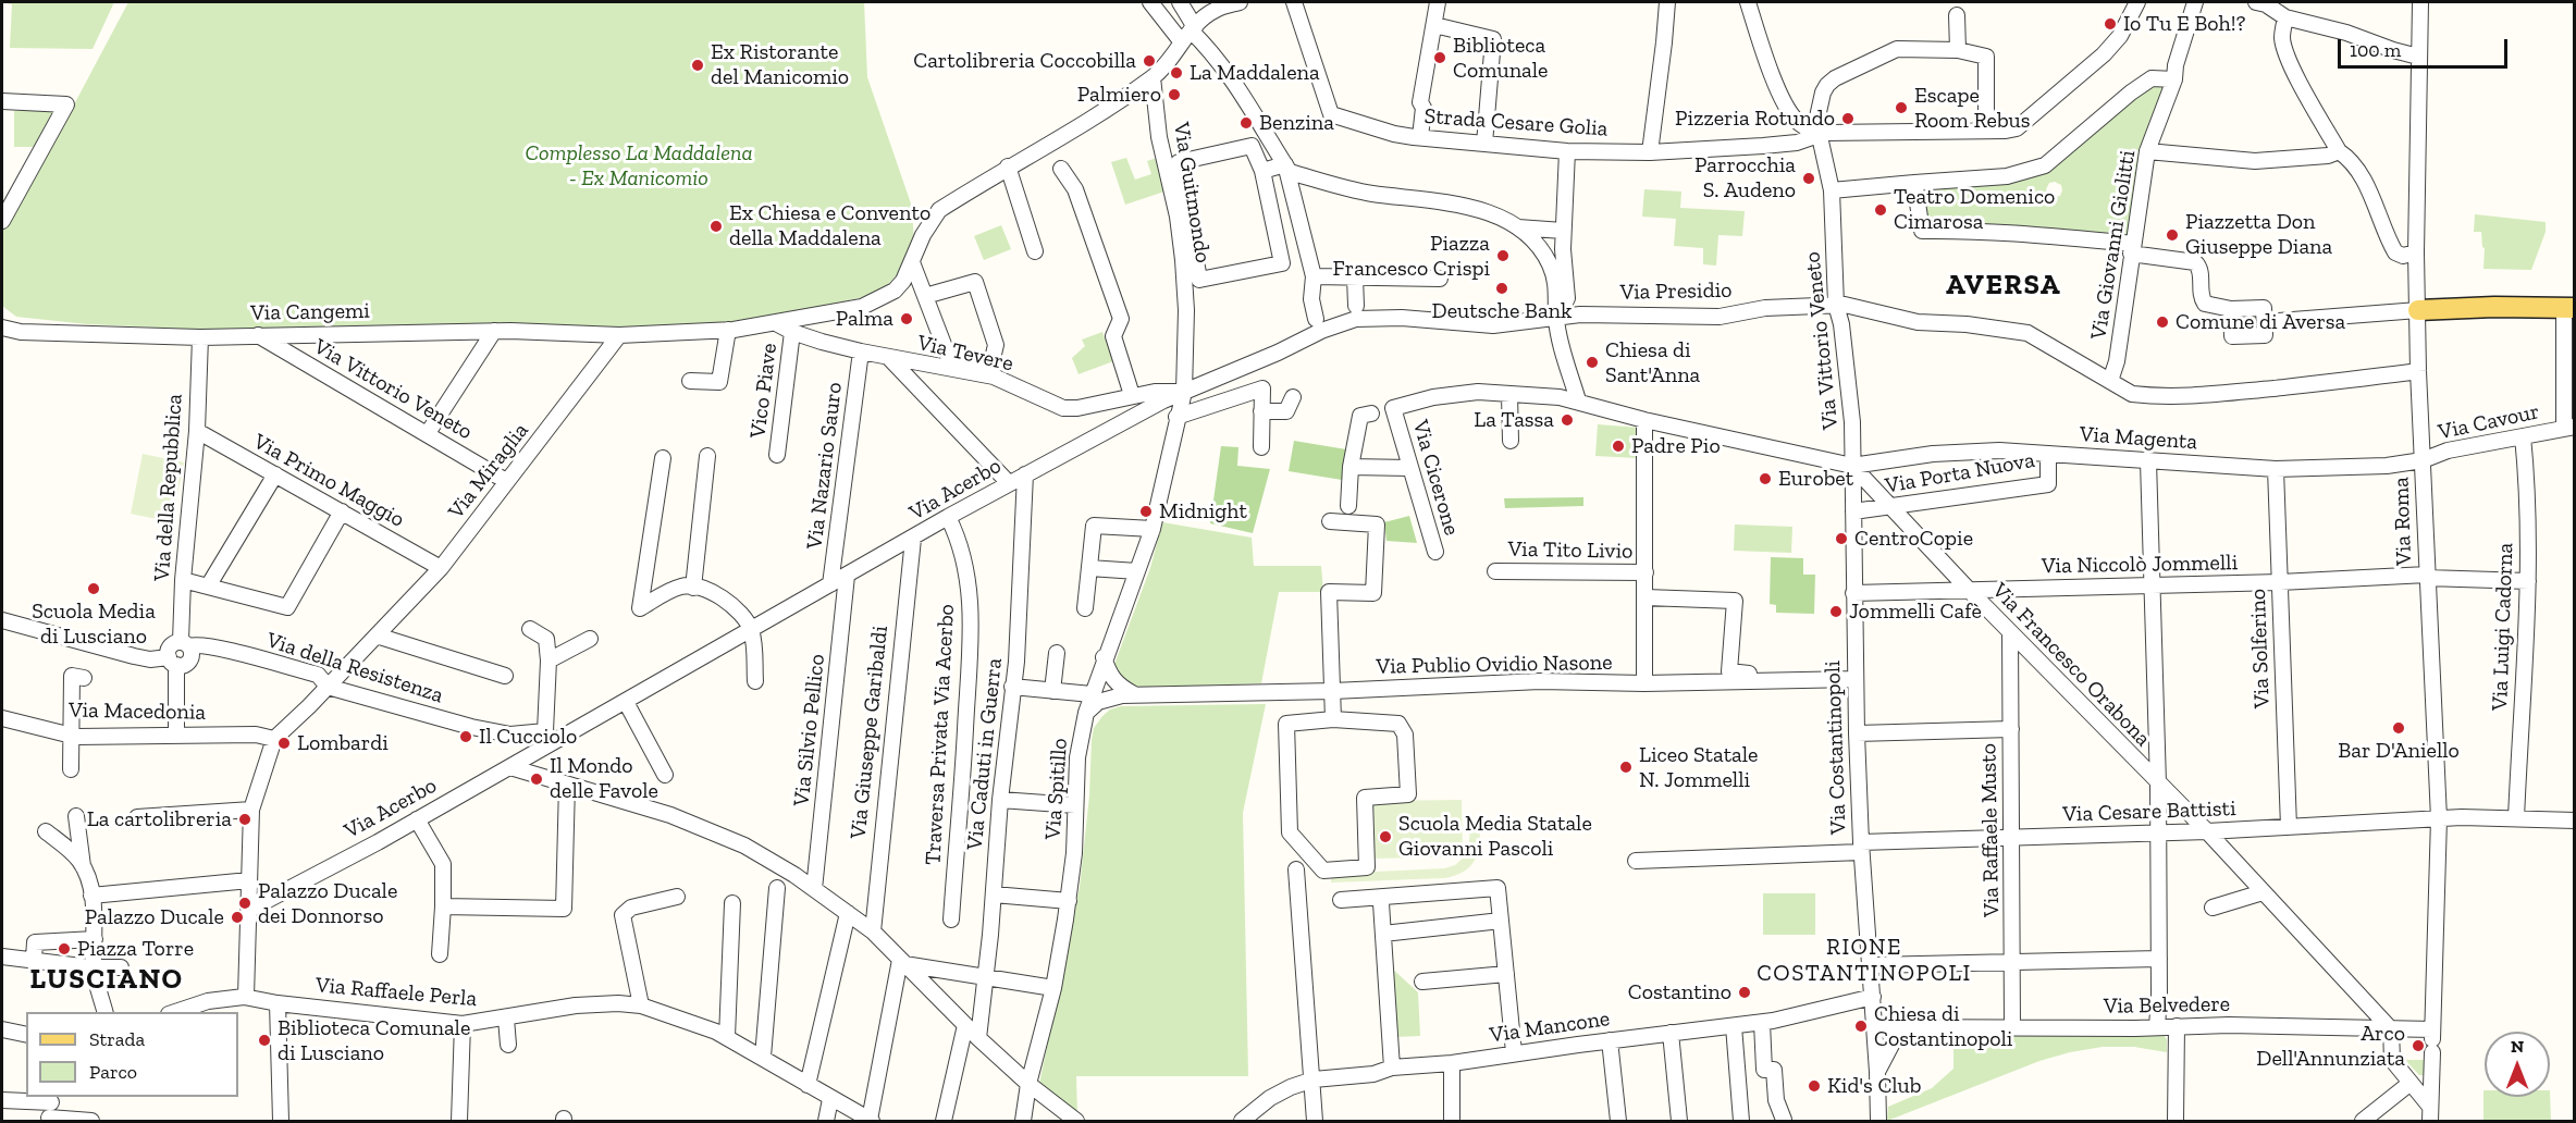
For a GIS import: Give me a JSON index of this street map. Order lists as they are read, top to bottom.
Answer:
{
  "streets": {
    "street": [
      "Strada Cesare Golia",
      "Via Guitmondo",
      "Via Giovanni Giolitti",
      "Via Presidio",
      "Via Cangemi",
      "Via Vittorio Veneto",
      "Via Tevere",
      "Vico Piave",
      "Via Cavour",
      "Via Magenta",
      "Via Nazario Sauro",
      "Via Miraglia",
      "Via Porta Nuova",
      "Via Cicerone",
      "Via Primo Maggio",
      "Via della Repubblica",
      "Via Acerbo",
      "Via Roma",
      "Via Tito Livio",
      "Via Niccolò Jommelli",
      "Via Luigi Cadorna",
      "Via Solferino",
      "Via Publio Ovidio Nasone",
      "Via Francesco Orabona",
      "Via della Resistenza",
      "Via Macedonia",
      "Via Silvio Pellico",
      "Via Giuseppe Garibaldi",
      "Traversa Privata Via Acerbo",
      "Via Costantinopoli",
      "Via Caduti in Guerra",
      "Via Spitillo",
      "Via Cesare Battisti",
      "Via Raffaele Musto",
      "Via Raffaele Perla",
      "Via Belvedere",
      "Via Mancone"
    ]
  },
  "crossings": [
    ["Strada Cesare Golia", "Via Vittorio Veneto"],
    ["Via Guitmondo", "Via Presidio"],
    ["Via Guitmondo", "Via Tevere"],
    ["Via Guitmondo", "Via Acerbo"],
    ["Via Guitmondo", "Via Spitillo"],
    ["Via Giovanni Giolitti", "Via Presidio"],
    ["Via Presidio", "Via Vittorio Veneto"],
    ["Via Presidio", "Via Tevere"],
    ["Via Presidio", "Via Acerbo"],
    ["Via Presidio", "Via Roma"],
    ["Via Presidio", "Via Spitillo"],
    ["Via Cangemi", "Via Vittorio Veneto"],
    ["Via Cangemi", "Via Miraglia"],
    ["Via Cangemi", "Via della Repubblica"],
    ["Via Vittorio Veneto", "Via Magenta"],
    ["Via Vittorio Veneto", "Via Miraglia"],
    ["Via Vittorio Veneto", "Via Cicerone"],
    ["Via Vittorio Veneto", "Via Francesco Orabona"],
    ["Via Vittorio Veneto", "Via Costantinopoli"],
    ["Via Tevere", "Vico Piave"],
    ["Via Tevere", "Via Nazario Sauro"],
    ["Via Tevere", "Via Acerbo"],
    ["Via Tevere", "Via Spitillo"],
    ["Via Cavour", "Via Magenta"],
    ["Via Cavour", "Via Roma"],
    ["Via Cavour", "Via Luigi Cadorna"],
    ["Via Magenta", "Via Porta Nuova"],
    ["Via Magenta", "Via Cicerone"],
    ["Via Magenta", "Via Roma"],
    ["Via Magenta", "Via Solferino"],
    ["Via Magenta", "Via Francesco Orabona"],
    ["Via Magenta", "Via Costantinopoli"],
    ["Via Nazario Sauro", "Via Acerbo"],
    ["Via Miraglia", "Via Primo Maggio"],
    ["Via Miraglia", "Via della Resistenza"],
    ["Via Miraglia", "Via Macedonia"],
    ["Via Porta Nuova", "Via Francesco Orabona"],
    ["Via Porta Nuova", "Via Costantinopoli"],
    ["Via Cicerone", "Via Francesco Orabona"],
    ["Via Cicerone", "Via Costantinopoli"],
    ["Via Primo Maggio", "Via della Repubblica"],
    ["Via della Repubblica", "Via della Resistenza"],
    ["Via Acerbo", "Via della Resistenza"],
    ["Via Acerbo", "Via Silvio Pellico"],
    ["Via Acerbo", "Via Giuseppe Garibaldi"],
    ["Via Acerbo", "Traversa Privata Via Acerbo"],
    ["Via Acerbo", "Via Caduti in Guerra"],
    ["Via Acerbo", "Via Spitillo"],
    ["Via Roma", "Via Niccolò Jommelli"],
    ["Via Roma", "Via Francesco Orabona"],
    ["Via Roma", "Via Cesare Battisti"],
    ["Via Roma", "Via Belvedere"],
    ["Via Niccolò Jommelli", "Via Luigi Cadorna"],
    ["Via Niccolò Jommelli", "Via Solferino"],
    ["Via Niccolò Jommelli", "Via Francesco Orabona"],
    ["Via Niccolò Jommelli", "Via Costantinopoli"],
    ["Via Luigi Cadorna", "Via Cesare Battisti"],
    ["Via Solferino", "Via Cesare Battisti"],
    ["Via Publio Ovidio Nasone", "Via Costantinopoli"],
    ["Via Publio Ovidio Nasone", "Via Spitillo"],
    ["Via Francesco Orabona", "Via Costantinopoli"],
    ["Via Francesco Orabona", "Via Cesare Battisti"],
    ["Via Francesco Orabona", "Via Raffaele Musto"],
    ["Via Francesco Orabona", "Via Belvedere"],
    ["Via Costantinopoli", "Via Cesare Battisti"],
    ["Via Costantinopoli", "Via Belvedere"],
    ["Via Costantinopoli", "Via Mancone"],
    ["Via Cesare Battisti", "Via Raffaele Musto"],
    ["Via Raffaele Musto", "Via Belvedere"]
  ],
  "districts": ["AVERSA", "RIONE COSTANTINOPOLI", "LUSCIANO"],
  "parks": ["Complesso La Maddalena - Ex Manicomio"],
  "places": [
    "Io Tu E Boh!?",
    "Biblioteca Comunale",
    "Cartolibreria Coccobilla",
    "Ex Ristorante del Manicomio",
    "La Maddalena",
    "Palmiero",
    "Escape Room Rebus",
    "Pizzeria Rotundo",
    "Benzina",
    "Parrocchia S. Audeno",
    "Teatro Domenico Cimarosa",
    "Ex Chiesa e Convento della Maddalena",
    "Piazzetta Don Giuseppe Diana",
    "Piazza Francesco Crispi",
    "Deutsche Bank",
    "Palma",
    "Comune di Aversa",
    "Chiesa di Sant'Anna",
    "La Tassa",
    "Padre Pio",
    "Eurobet",
    "Midnight",
    "CentroCopie",
    "Scuola Media di Lusciano",
    "Jommelli Cafè",
    "Bar D'Aniello",
    "Il Cucciolo",
    "Lombardi",
    "Liceo Statale N. Jommelli",
    "Il Mondo delle Favole",
    "La cartolibreria",
    "Scuola Media Statale Giovanni Pascoli",
    "Palazzo Ducale dei Donnorso",
    "Palazzo Ducale",
    "Piazza Torre",
    "Costantino",
    "Chiesa di Costantinopoli",
    "Biblioteca Comunale di Lusciano",
    "Arco Dell'Annunziata",
    "Kid's Club"
  ],
  "legend": ["Strada", "Parco"],
  "scale_bar": "100 m",
  "north": "top"
}
